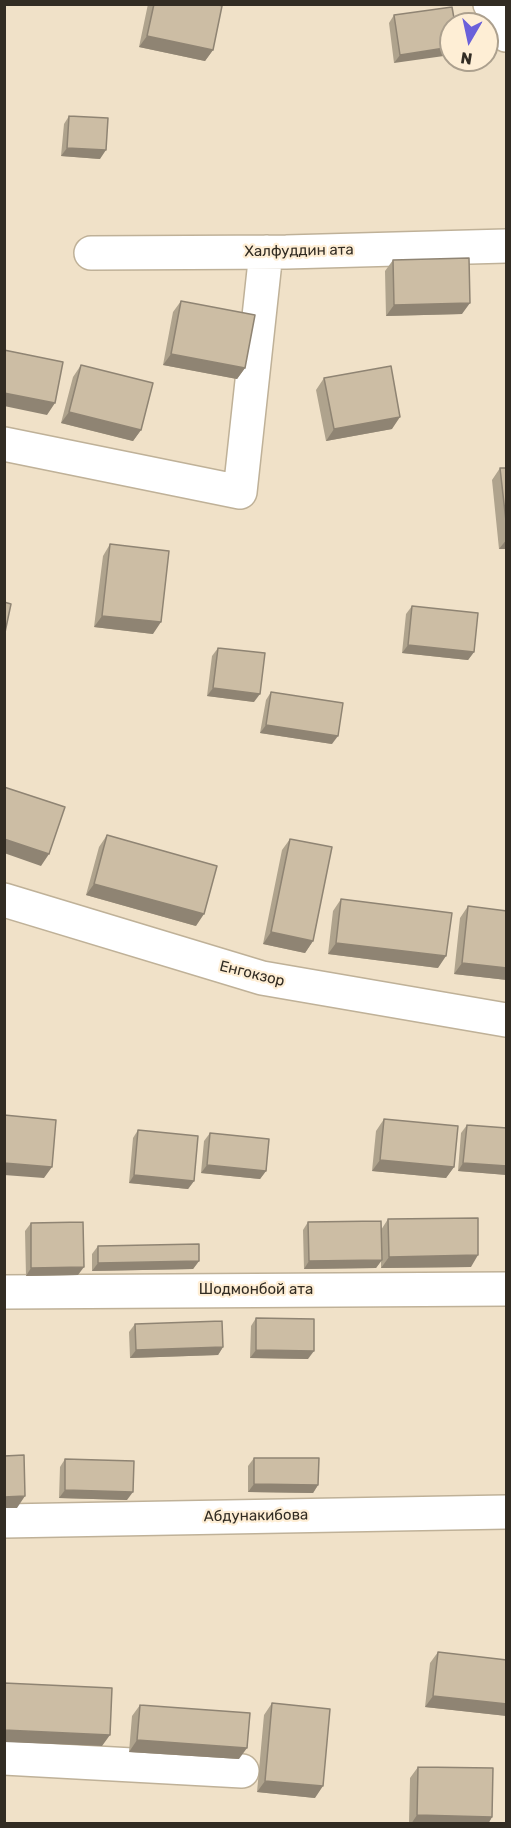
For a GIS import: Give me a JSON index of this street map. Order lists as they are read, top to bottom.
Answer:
{
  "streets": {
    "street": [
      "Халфуддин ата",
      "Енгокзор",
      "Шодмонбой ата",
      "Абдунакибова"
    ]
  },
  "north": "bottom"
}
